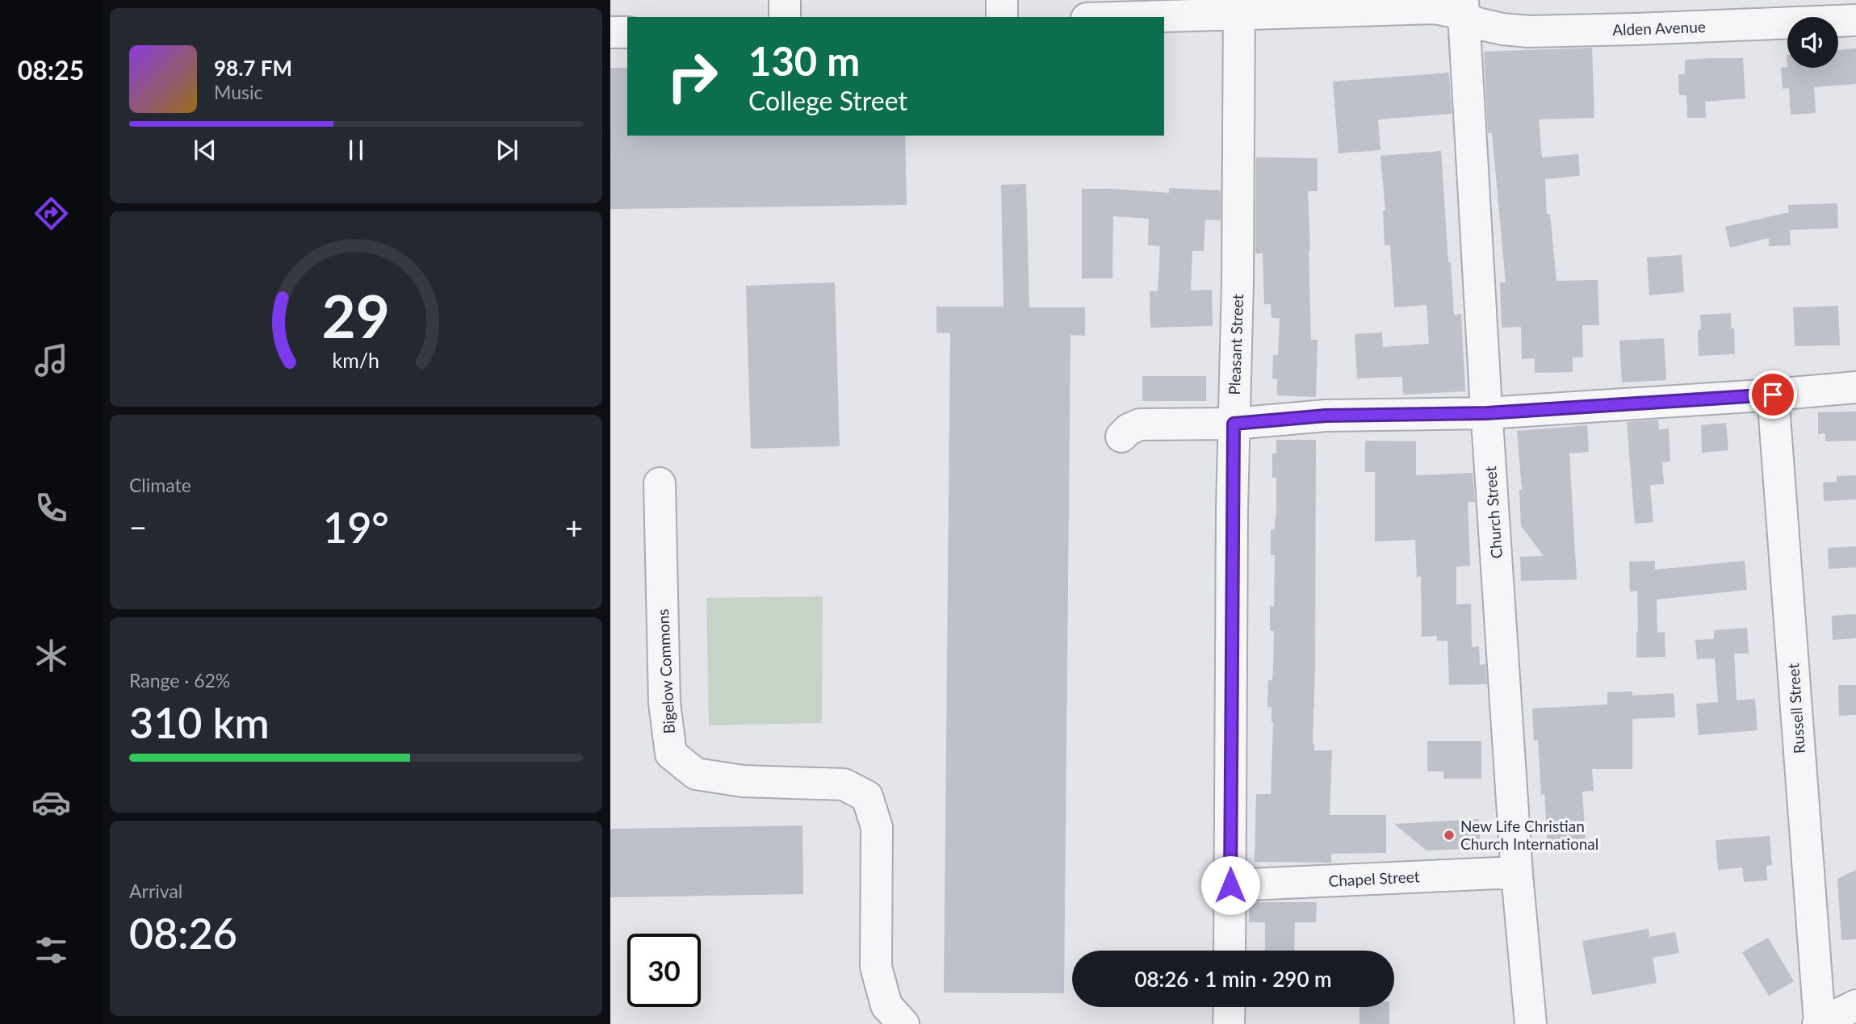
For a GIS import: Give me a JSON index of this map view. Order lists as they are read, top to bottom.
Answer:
{
  "streets": {
    "street": [
      "Alden Avenue",
      "Pleasant Street",
      "Church Street",
      "Bigelow Commons",
      "Russell Street",
      "Chapel Street"
    ]
  },
  "crossings": [
    ["Alden Avenue", "Pleasant Street"],
    ["Alden Avenue", "Church Street"],
    ["Pleasant Street", "Chapel Street"],
    ["Church Street", "Chapel Street"]
  ],
  "places": ["New Life Christian Church International"],
  "page": {
    "tabs": "08:25",
    "turn": ["130 m", "College Street"],
    "song": ["98.7 FM", "Music"],
    "tile": [
      "Climate",
      ["Range · 62%", "310 km"],
      ["Arrival", "08:26"]
    ],
    "heat": ["−", "19°", "+"],
    "limit": "30",
    "trip": "08:26 · 1 min · 290 m",
    "gauge": ["29", "km/h"]
  }
}
